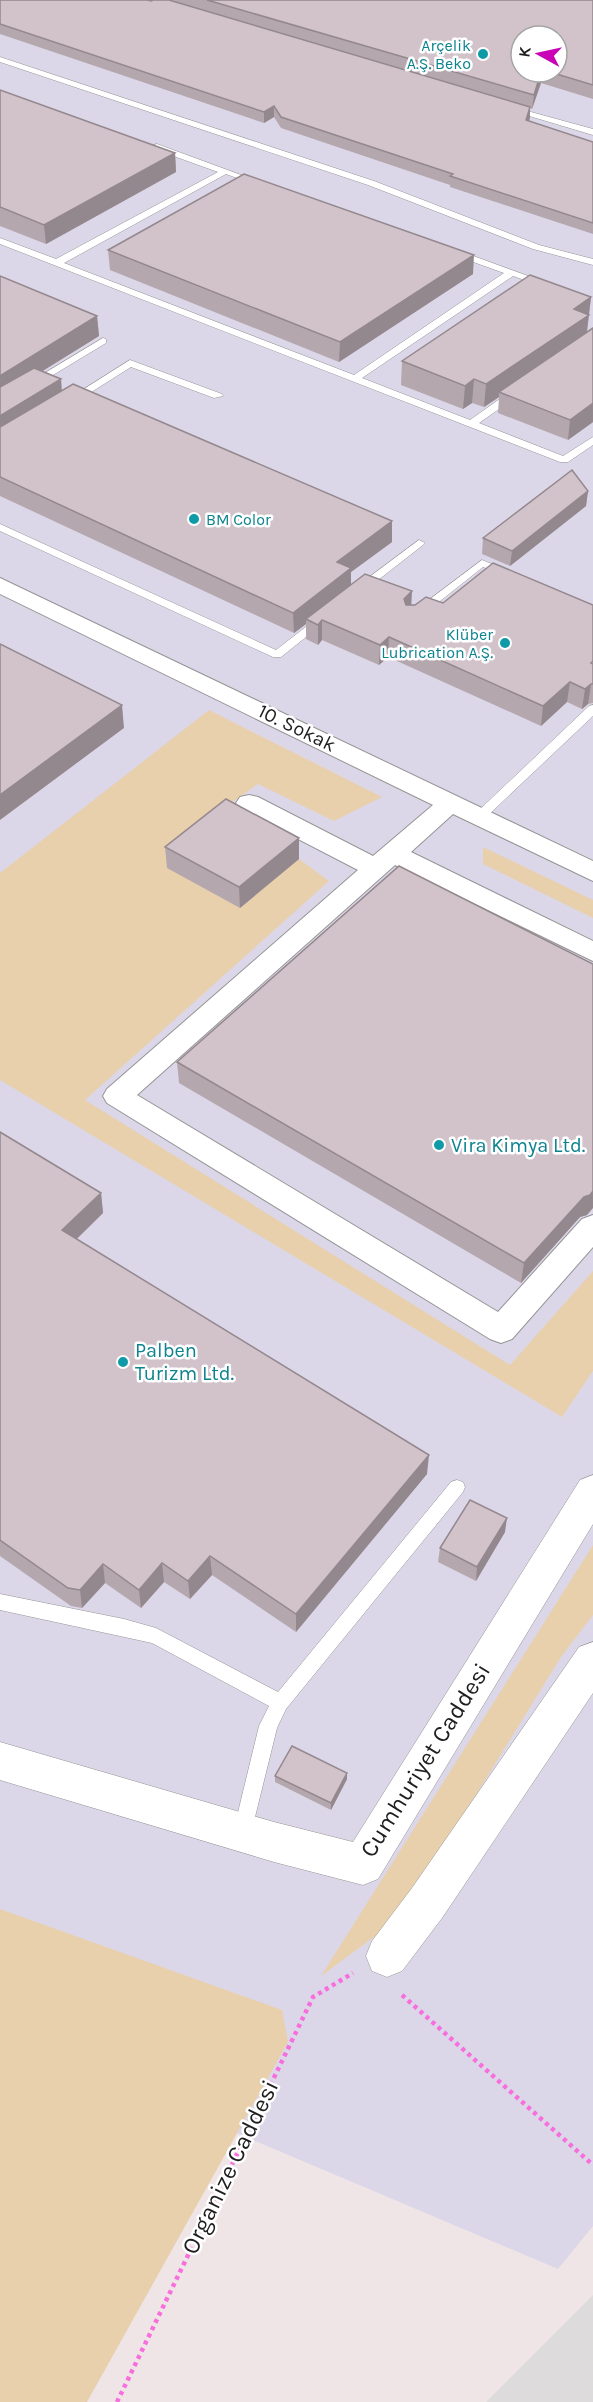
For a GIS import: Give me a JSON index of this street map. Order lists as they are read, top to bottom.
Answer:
{
  "streets": {
    "street": ["10. Sokak", "Cumhuriyet Caddesi"],
    "path": ["Organize Caddesi"]
  },
  "places": [
    "Arçelik A.Ş. Beko",
    "BM Color",
    "Klüber Lubrication A.Ş.",
    "Vira Kimya Ltd.",
    "Palben Turizm Ltd."
  ],
  "north": "left"
}
